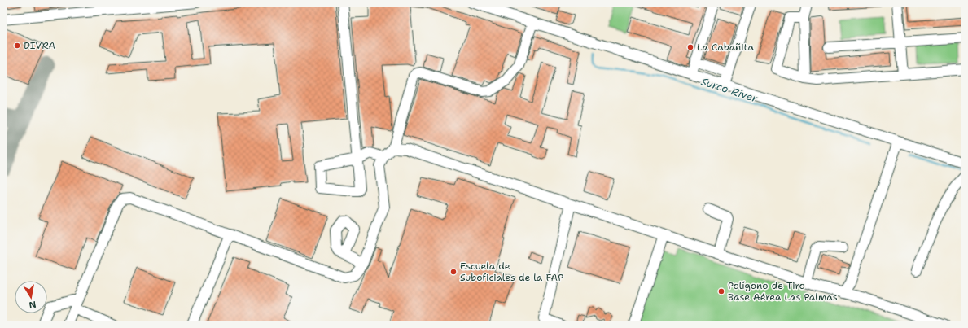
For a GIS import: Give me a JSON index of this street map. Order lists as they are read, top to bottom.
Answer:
{
  "water": ["Surco River"],
  "places": [
    "DIVRA",
    "La Cabañita",
    "Escuela de Suboficiales de la FAP",
    "Polígono de Tiro Base Aérea Las Palmas"
  ],
  "north": "bottom"
}
